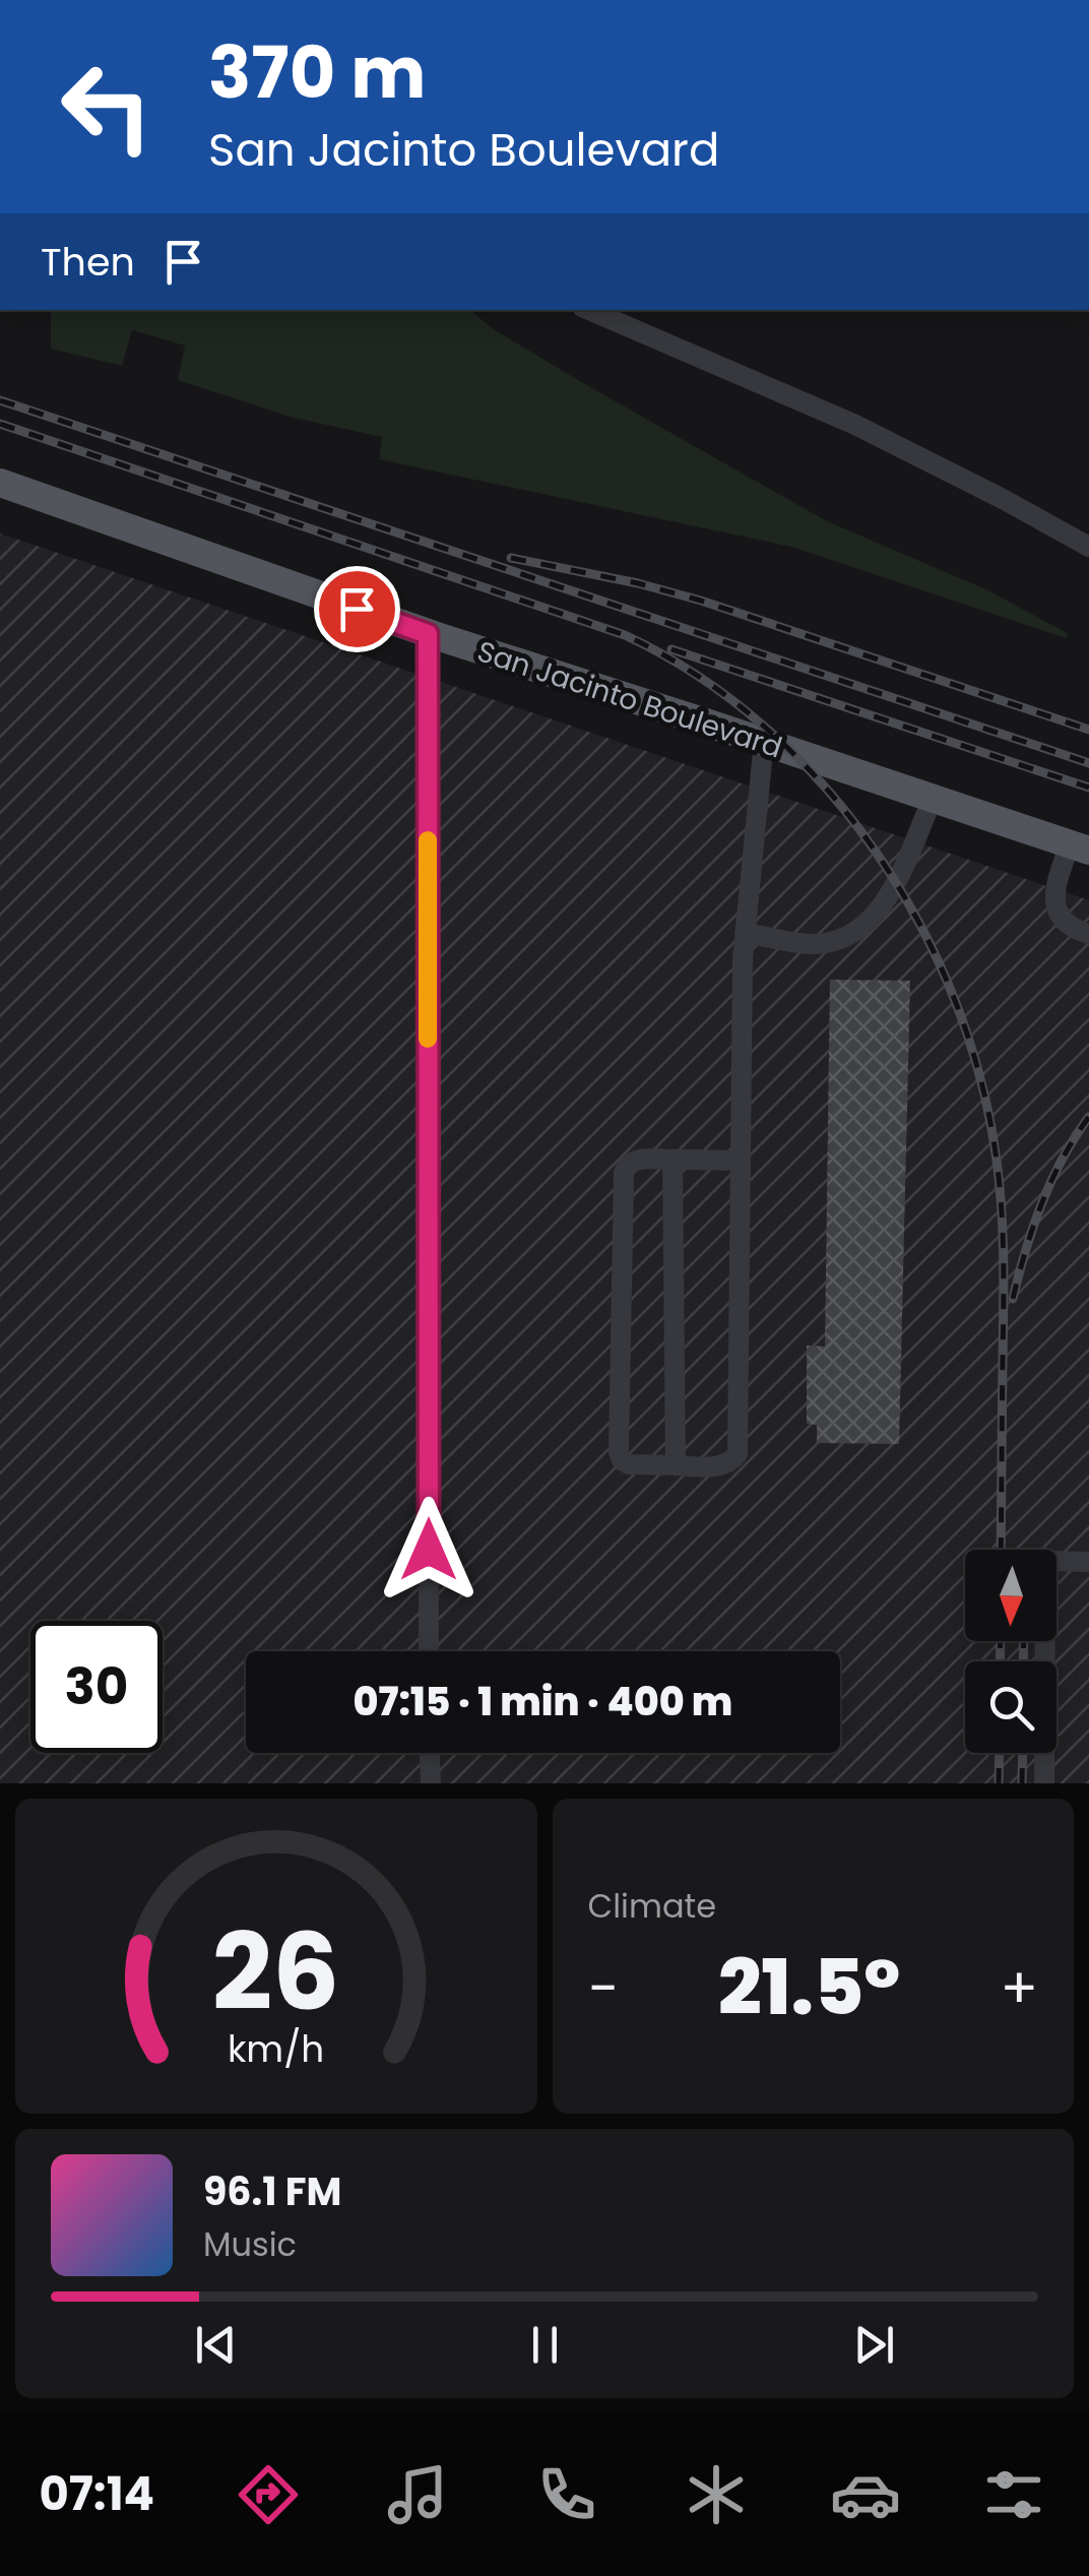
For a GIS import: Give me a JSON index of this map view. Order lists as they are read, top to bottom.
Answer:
{
  "streets": {
    "main road": ["San Jacinto Boulevard"]
  },
  "north": "bottom",
  "page": {
    "turn": ["370 m", "San Jacinto Boulevard"],
    "then": "Then",
    "limit": "30",
    "trip": "07:15 · 1 min · 400 m",
    "tile": "Climate",
    "heat": ["−", "21.5°", "+"],
    "song": ["96.1 FM", "Music"],
    "tabs": "07:14",
    "gauge": ["26", "km/h"]
  }
}
